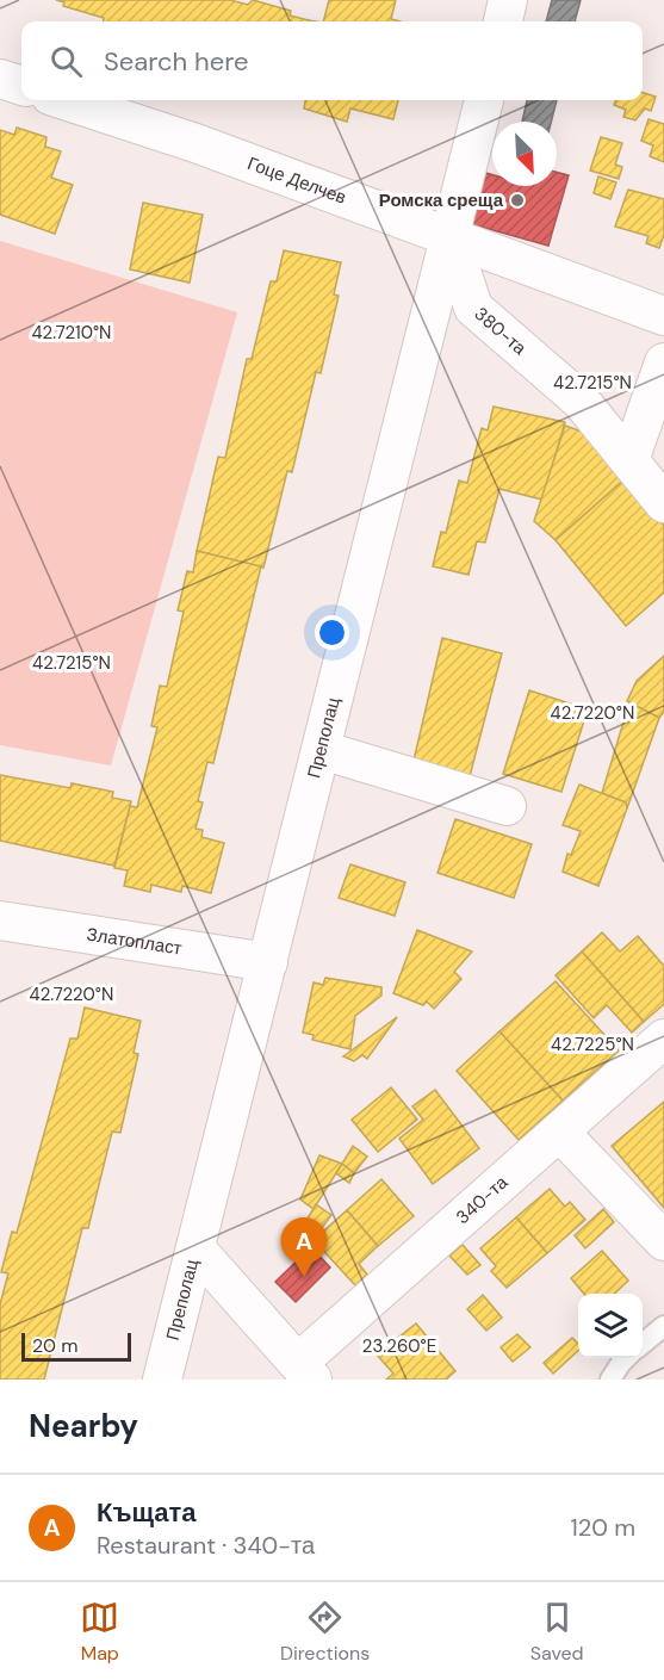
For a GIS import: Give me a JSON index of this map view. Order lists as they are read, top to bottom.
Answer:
{
  "streets": {
    "street": [
      "Гоце Делчев",
      "380-та",
      "Преполац",
      "Златопласт",
      "340-та"
    ]
  },
  "crossings": [
    ["Гоце Делчев", "380-та"],
    ["Гоце Делчев", "Преполац"],
    ["380-та", "Преполац"],
    ["Преполац", "Златопласт"]
  ],
  "places": ["Ромска среща"],
  "scale_bar": "20 m",
  "north": "bottom right",
  "page": {
    "search": "Search here",
    "pins": "A",
    "scale": "20 m",
    "heading": "Nearby",
    "list": [
      {
        "mark": "A",
        "name": "Къщата",
        "note": "Restaurant · 340-та",
        "value": "120 m"
      }
    ],
    "nav": ["Map", "Directions", "Saved"]
  },
  "coordinates": [
    "42.7210°N",
    "42.7215°N",
    "42.7220°N",
    "42.7225°N",
    "23.260°E"
  ]
}
